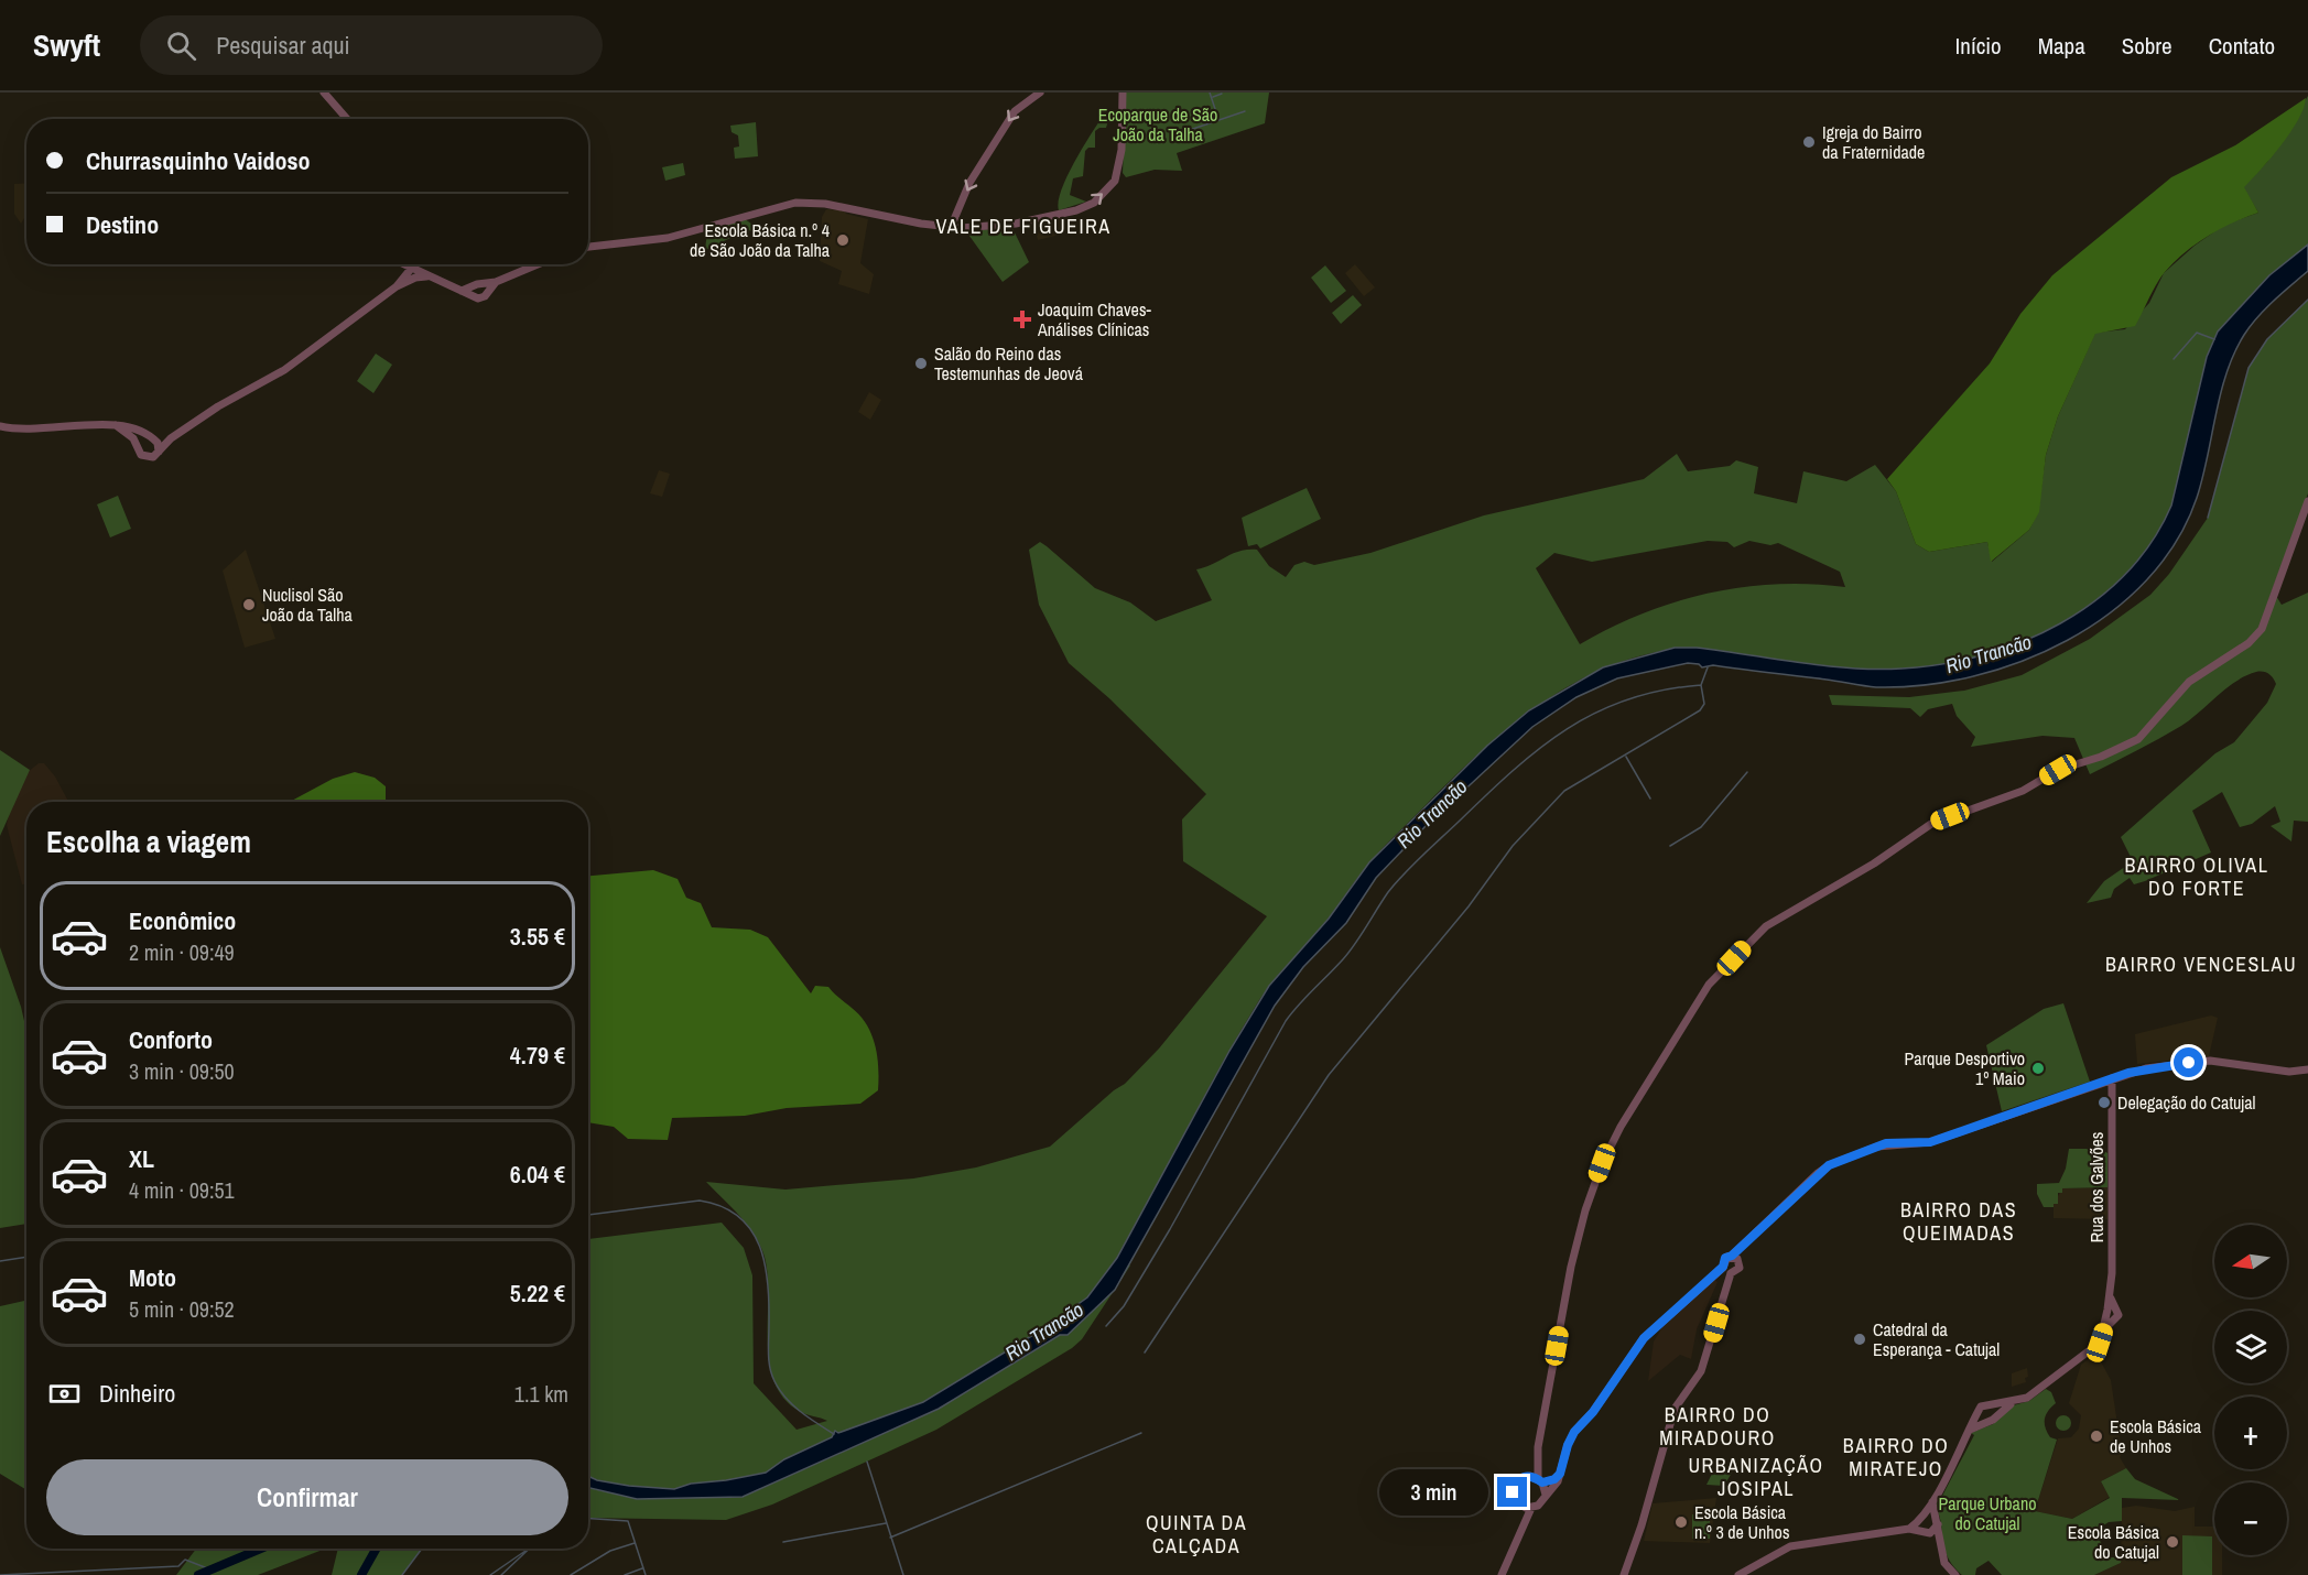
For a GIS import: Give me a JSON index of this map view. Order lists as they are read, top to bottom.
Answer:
{
  "streets": {
    "street": ["Rua dos Galvões"]
  },
  "districts": [
    "VALE DE FIGUEIRA",
    "BAIRRO OLIVAL DO FORTE",
    "BAIRRO VENCESLAU",
    "BAIRRO DAS QUEIMADAS",
    "BAIRRO DO MIRADOURO",
    "BAIRRO DO MIRATEJO",
    "URBANIZAÇÃO JOSIPAL",
    "QUINTA DA CALÇADA"
  ],
  "water": ["Rio Trancão"],
  "parks": ["Ecoparque de São João da Talha", "Parque Urbano do Catujal"],
  "places": {
    "other": [
      "Igreja do Bairro da Fraternidade",
      "Escola Básica n.º 4 de São João da Talha",
      "Salão do Reino das Testemunhas de Jeová",
      "Nuclisol São João da Talha",
      "Parque Desportivo 1º Maio",
      "Delegação do Catujal",
      "Catedral da Esperança - Catujal",
      "Escola Básica de Unhos",
      "Escola Básica n.º 3 de Unhos",
      "Escola Básica do Catujal"
    ],
    "health": ["Joaquim Chaves- Análises Clínicas"]
  },
  "north": "left",
  "page": {
    "header": "Swyft",
    "search": "Pesquisar aqui",
    "nav": [
      "Início",
      "Mapa",
      "Sobre",
      "Contato"
    ],
    "banner": ["Churrasquinho Vaidoso", "Destino"],
    "heading": "Escolha a viagem",
    "list": [
      {
        "name": "Econômico",
        "note": "2 min · 09:49",
        "value": "3.55 €"
      },
      {
        "name": "Conforto",
        "note": "3 min · 09:50",
        "value": "4.79 €"
      },
      {
        "name": "XL",
        "note": "4 min · 09:51",
        "value": "6.04 €"
      },
      {
        "name": "Moto",
        "note": "5 min · 09:52",
        "value": "5.22 €"
      }
    ],
    "map_buttons": ["+", "−"],
    "pay": ["Dinheiro", "1.1 km"],
    "buttons": "Confirmar",
    "bubble": "3 min"
  }
}
